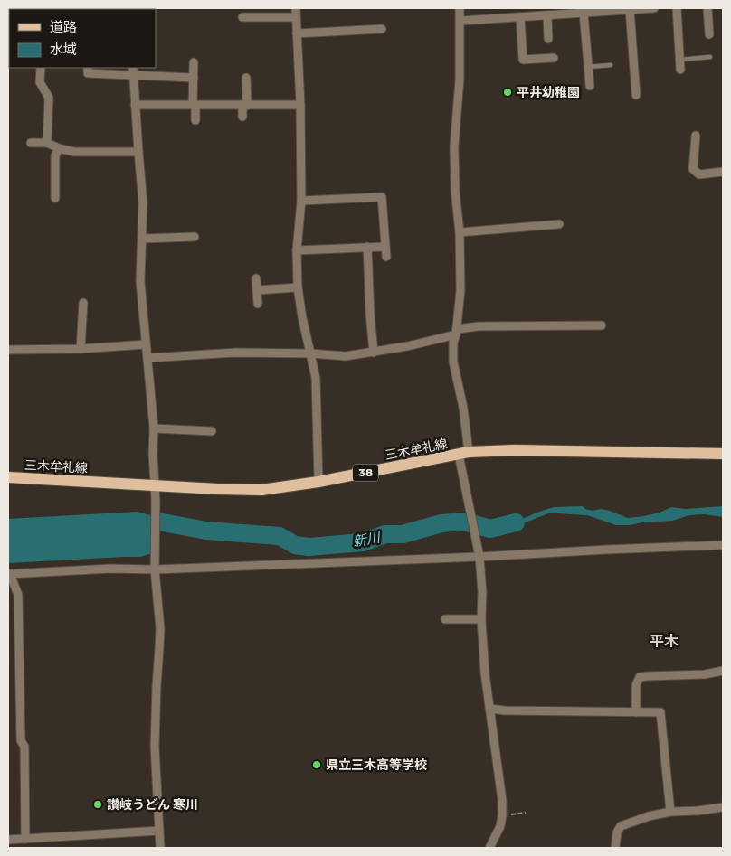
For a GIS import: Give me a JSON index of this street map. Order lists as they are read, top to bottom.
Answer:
{
  "streets": {
    "main road": ["三木牟礼線", "38"]
  },
  "districts": ["平木"],
  "water": ["新川"],
  "places": ["平井幼稚園", "県立三木高等学校", "讃岐うどん 寒川"],
  "legend": ["道路", "水域"]
}
